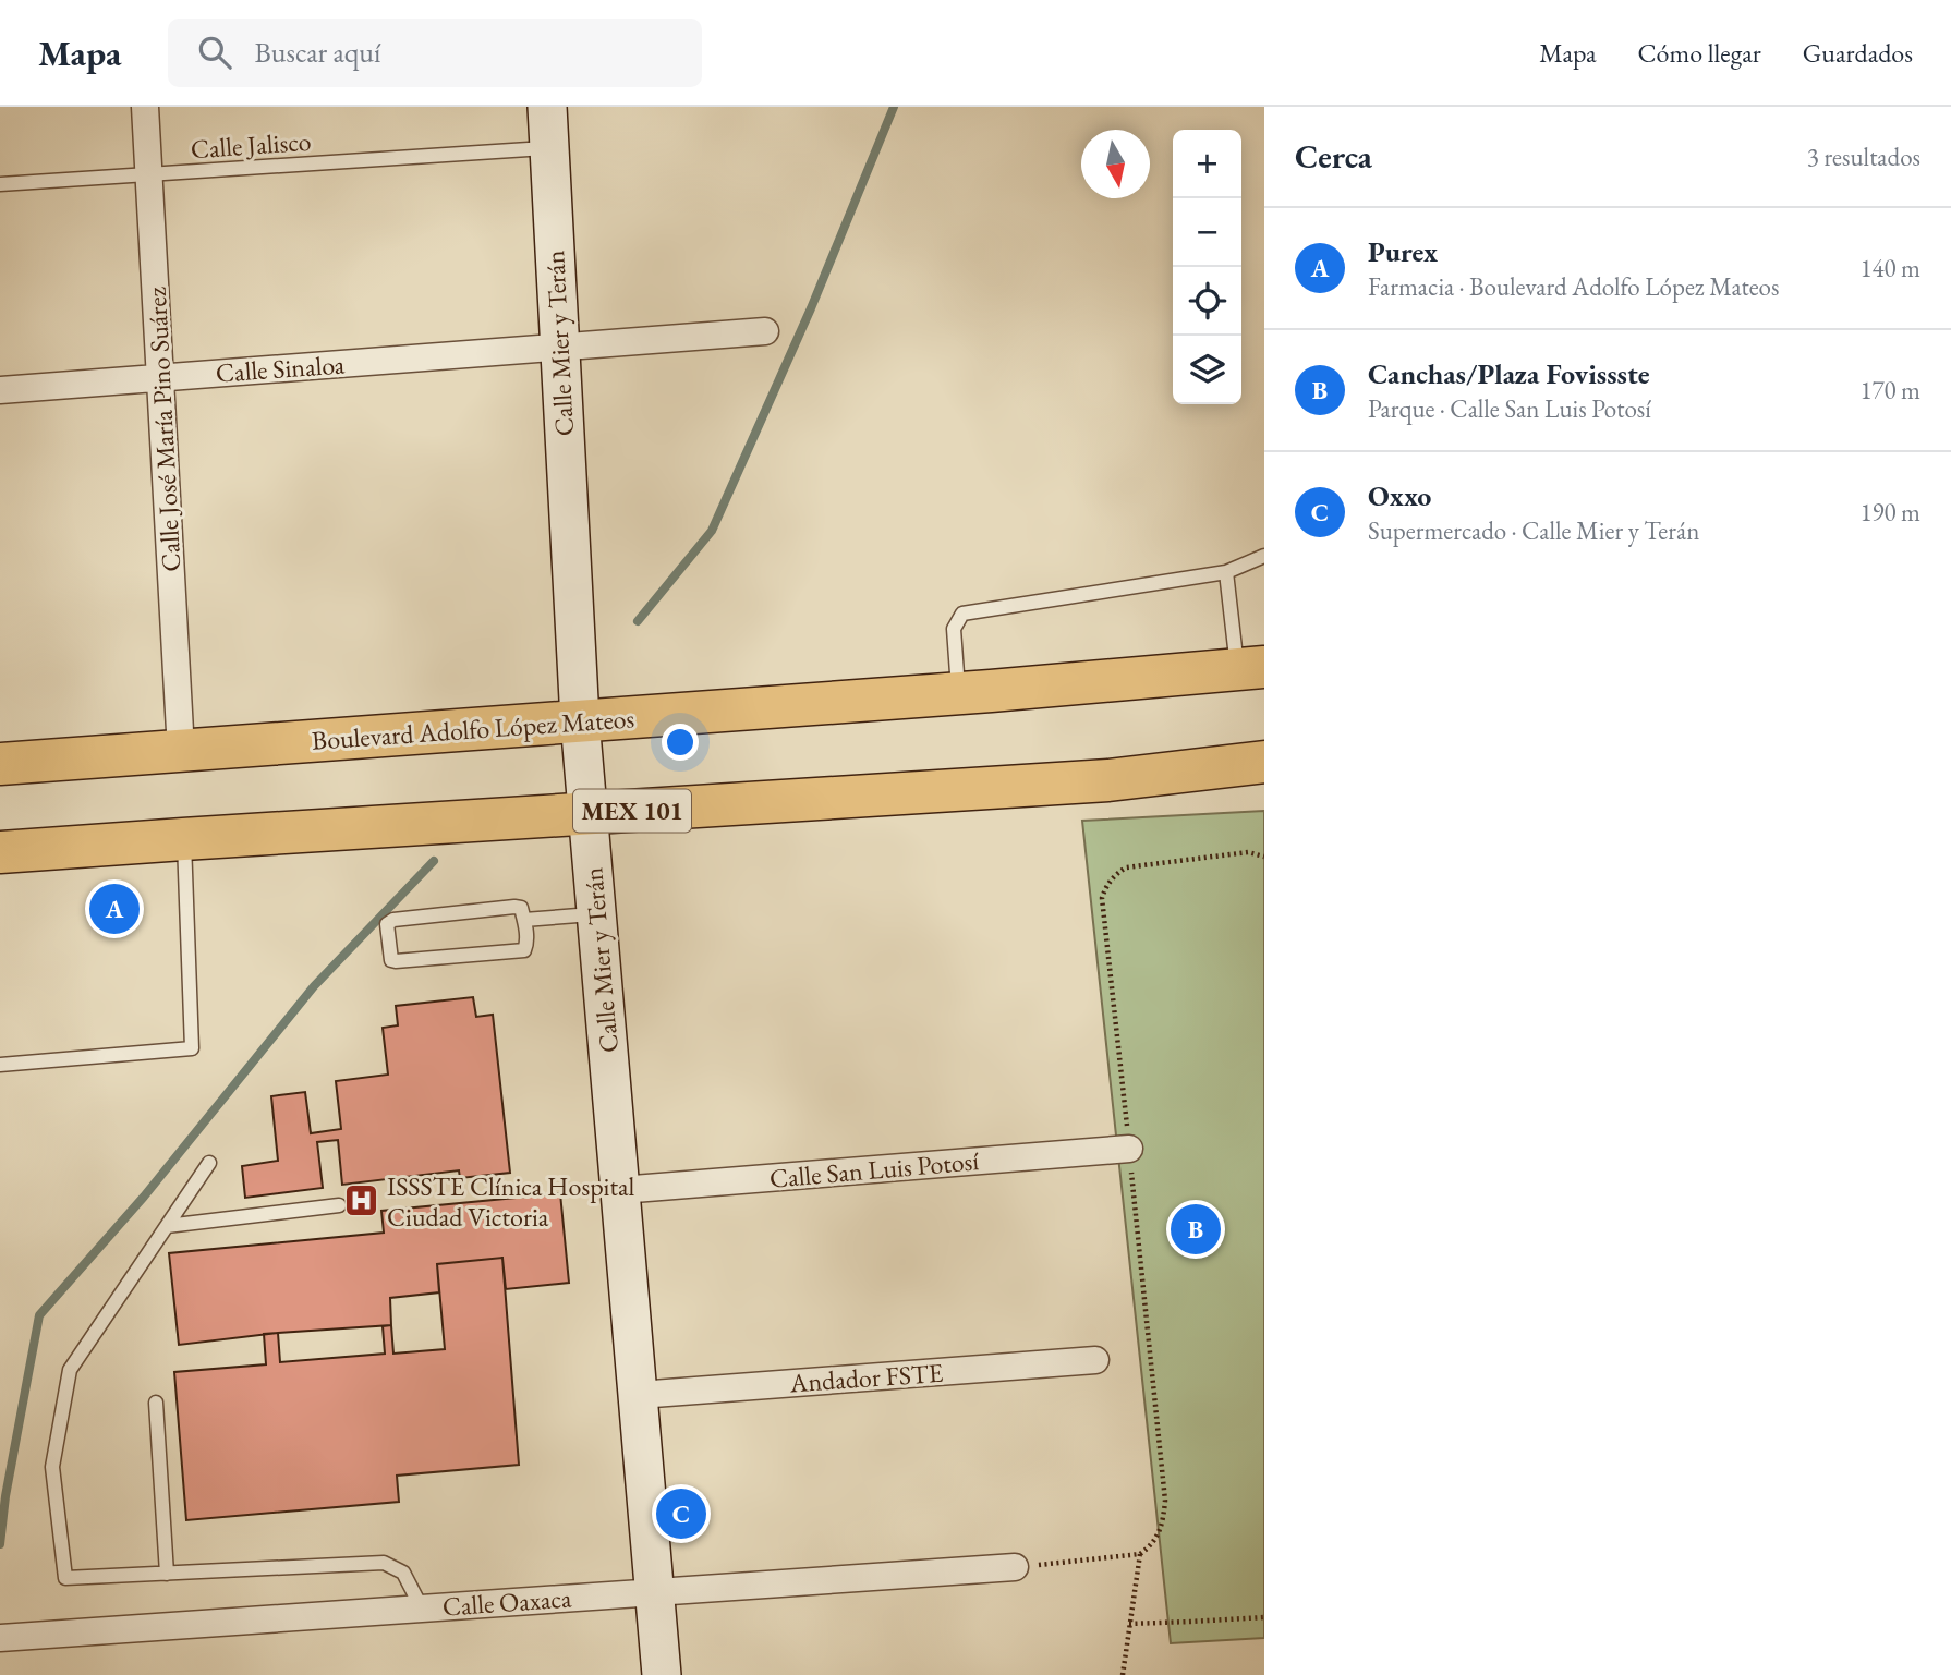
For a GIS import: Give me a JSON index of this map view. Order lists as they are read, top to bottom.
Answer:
{
  "streets": {
    "main road": ["Boulevard Adolfo López Mateos", "MEX 101"],
    "street": [
      "Calle Mier y Terán",
      "Calle Sinaloa",
      "Calle José María Pino Suárez",
      "Calle San Luis Potosí",
      "Andador FSTE",
      "Calle Oaxaca"
    ],
    "lane": ["Calle Jalisco"]
  },
  "crossings": [
    ["Calle Jalisco", "Calle Mier y Terán"],
    ["Calle Jalisco", "Calle José María Pino Suárez"],
    ["Calle Mier y Terán", "Calle Sinaloa"],
    ["Calle Mier y Terán", "Boulevard Adolfo López Mateos"],
    ["Calle Mier y Terán", "MEX 101"],
    ["Calle Mier y Terán", "Calle San Luis Potosí"],
    ["Calle Mier y Terán", "Andador FSTE"],
    ["Calle Mier y Terán", "Calle Oaxaca"],
    ["Calle Sinaloa", "Calle José María Pino Suárez"],
    ["Calle José María Pino Suárez", "Boulevard Adolfo López Mateos"]
  ],
  "places": {
    "hospital": ["ISSSTE Clínica Hospital Ciudad Victoria"]
  },
  "north": "bottom",
  "page": {
    "header": "Mapa",
    "search": "Buscar aquí",
    "nav": ["Mapa", "Cómo llegar", "Guardados"],
    "heading": ["Cerca", "3 resultados"],
    "map_buttons": ["+", "−"],
    "list": [
      {
        "mark": "A",
        "name": "Purex",
        "note": "Farmacia · Boulevard Adolfo López Mateos",
        "value": "140 m"
      },
      {
        "mark": "B",
        "name": "Canchas/Plaza Fovissste",
        "note": "Parque · Calle San Luis Potosí",
        "value": "170 m"
      },
      {
        "mark": "C",
        "name": "Oxxo",
        "note": "Supermercado · Calle Mier y Terán",
        "value": "190 m"
      }
    ],
    "pins": ["A", "B", "C"]
  }
}
